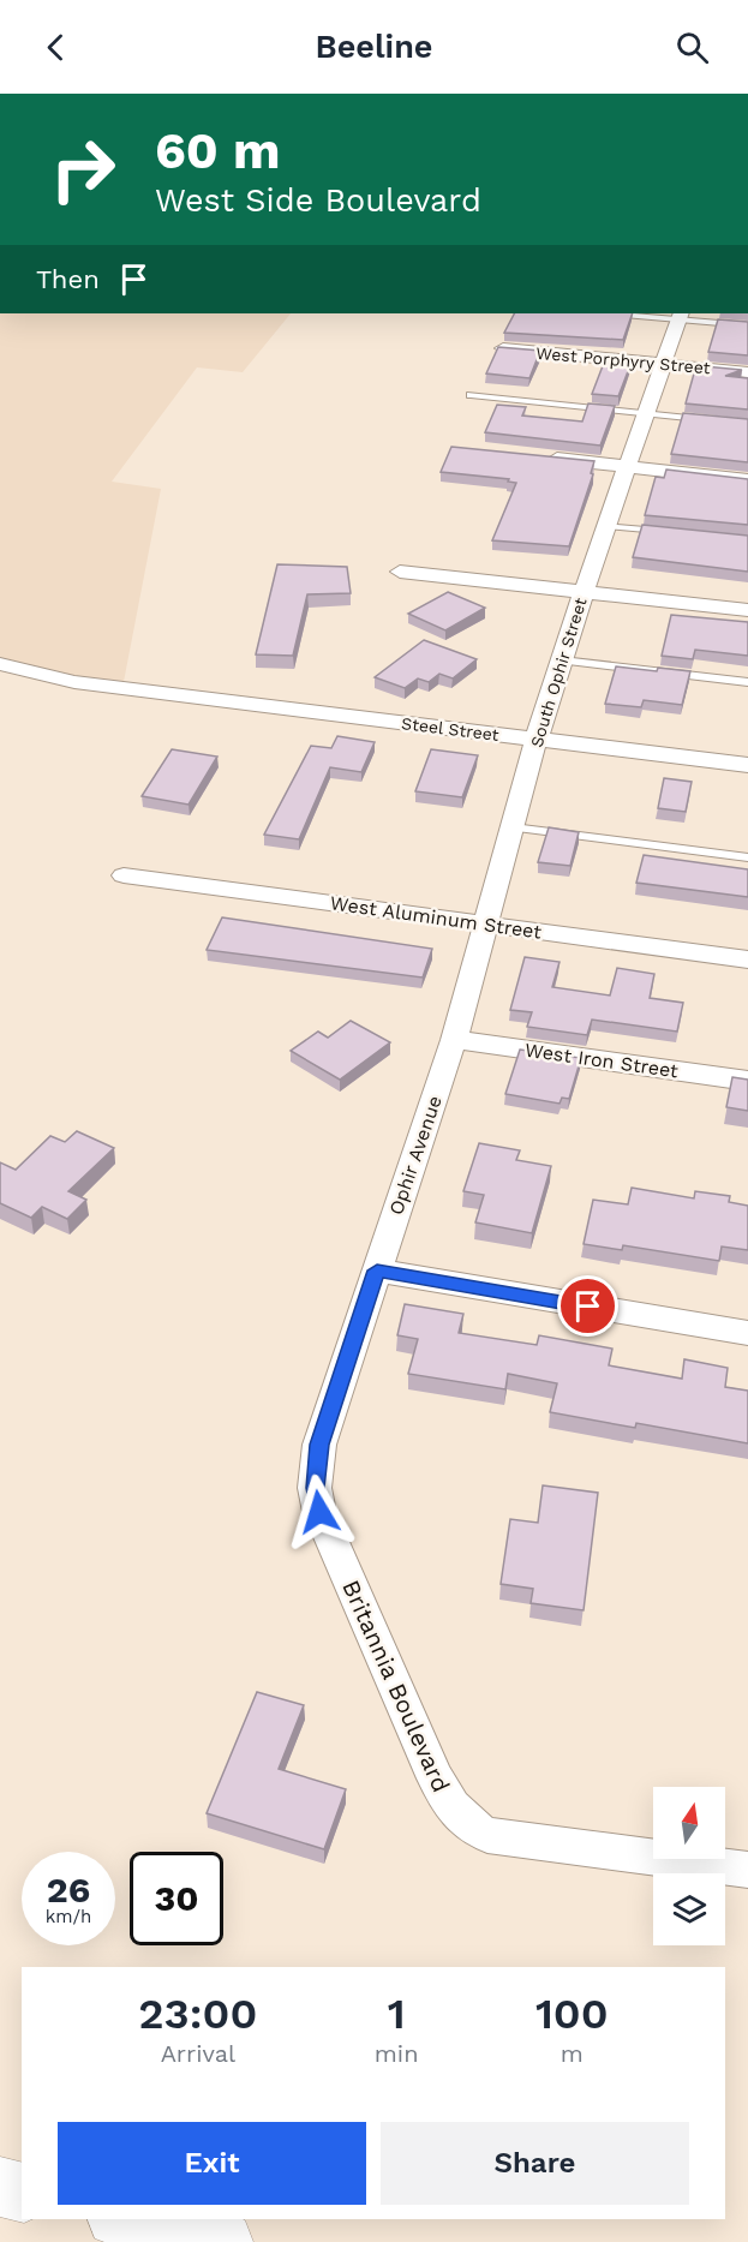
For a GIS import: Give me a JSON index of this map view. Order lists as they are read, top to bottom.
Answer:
{
  "streets": {
    "street": [
      "West Porphyry Street",
      "South Ophir Street",
      "Steel Street",
      "West Aluminum Street",
      "West Iron Street",
      "Ophir Avenue",
      "Britannia Boulevard"
    ]
  },
  "crossings": [
    ["West Porphyry Street", "South Ophir Street"],
    ["South Ophir Street", "Steel Street"],
    ["South Ophir Street", "West Aluminum Street"],
    ["South Ophir Street", "West Iron Street"],
    ["South Ophir Street", "Ophir Avenue"],
    ["West Iron Street", "Ophir Avenue"],
    ["Ophir Avenue", "Britannia Boulevard"]
  ],
  "north": "top",
  "page": {
    "header": "Beeline",
    "turn": ["60 m", "West Side Boulevard"],
    "then": "Then",
    "speed": "26 km/h",
    "limit": "30",
    "eta": [
      "23:00",
      "Arrival",
      "1",
      "min",
      "100",
      "m"
    ],
    "buttons": ["Exit", "Share"]
  }
}
